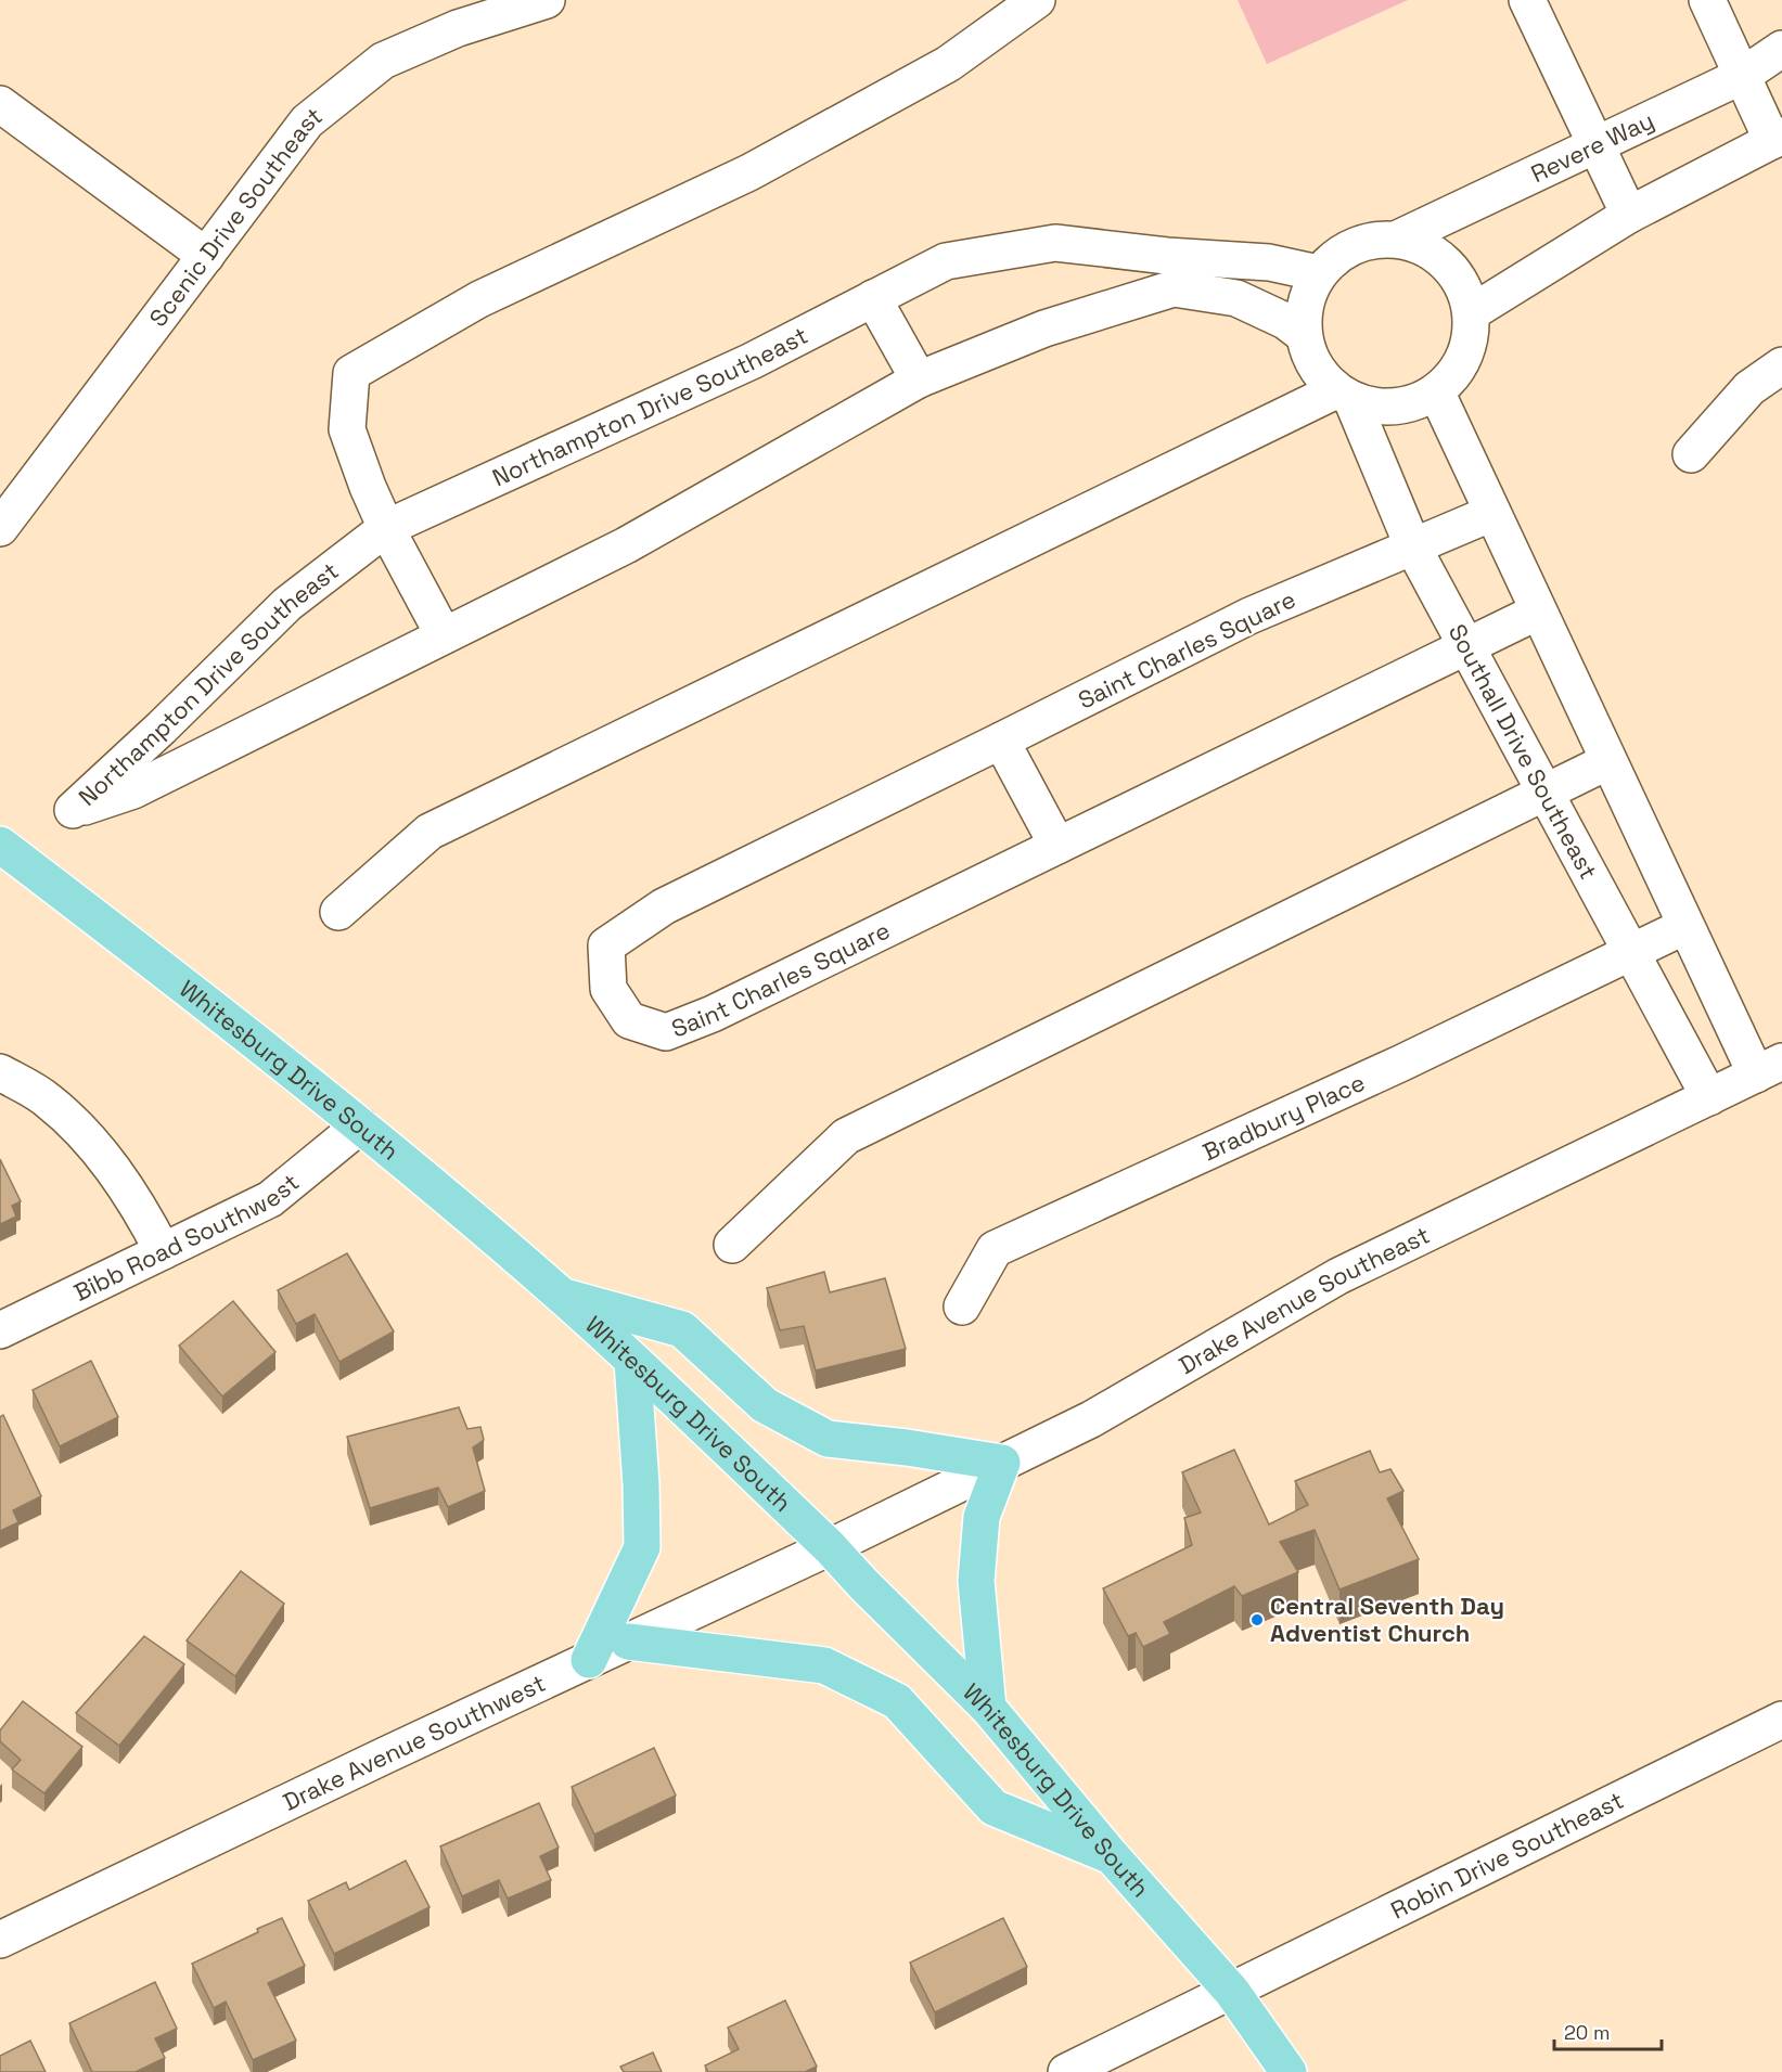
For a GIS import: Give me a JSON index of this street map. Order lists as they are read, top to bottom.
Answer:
{
  "streets": {
    "main road": ["Whitesburg Drive South"],
    "street": [
      "Revere Way",
      "Scenic Drive Southeast",
      "Northampton Drive Southeast",
      "Saint Charles Square",
      "Southall Drive Southeast",
      "Bradbury Place",
      "Bibb Road Southwest",
      "Drake Avenue Southeast",
      "Drake Avenue Southwest",
      "Robin Drive Southeast"
    ]
  },
  "crossings": [
    ["Revere Way", "Northampton Drive Southeast"],
    ["Revere Way", "Southall Drive Southeast"],
    ["Northampton Drive Southeast", "Southall Drive Southeast"],
    ["Saint Charles Square", "Southall Drive Southeast"],
    ["Southall Drive Southeast", "Bradbury Place"],
    ["Southall Drive Southeast", "Drake Avenue Southeast"],
    ["Whitesburg Drive South", "Bibb Road Southwest"],
    ["Whitesburg Drive South", "Drake Avenue Southeast"],
    ["Whitesburg Drive South", "Drake Avenue Southwest"],
    ["Whitesburg Drive South", "Robin Drive Southeast"],
    ["Drake Avenue Southeast", "Drake Avenue Southwest"]
  ],
  "places": ["Central Seventh Day Adventist Church"],
  "scale_bar": "20 m"
}
